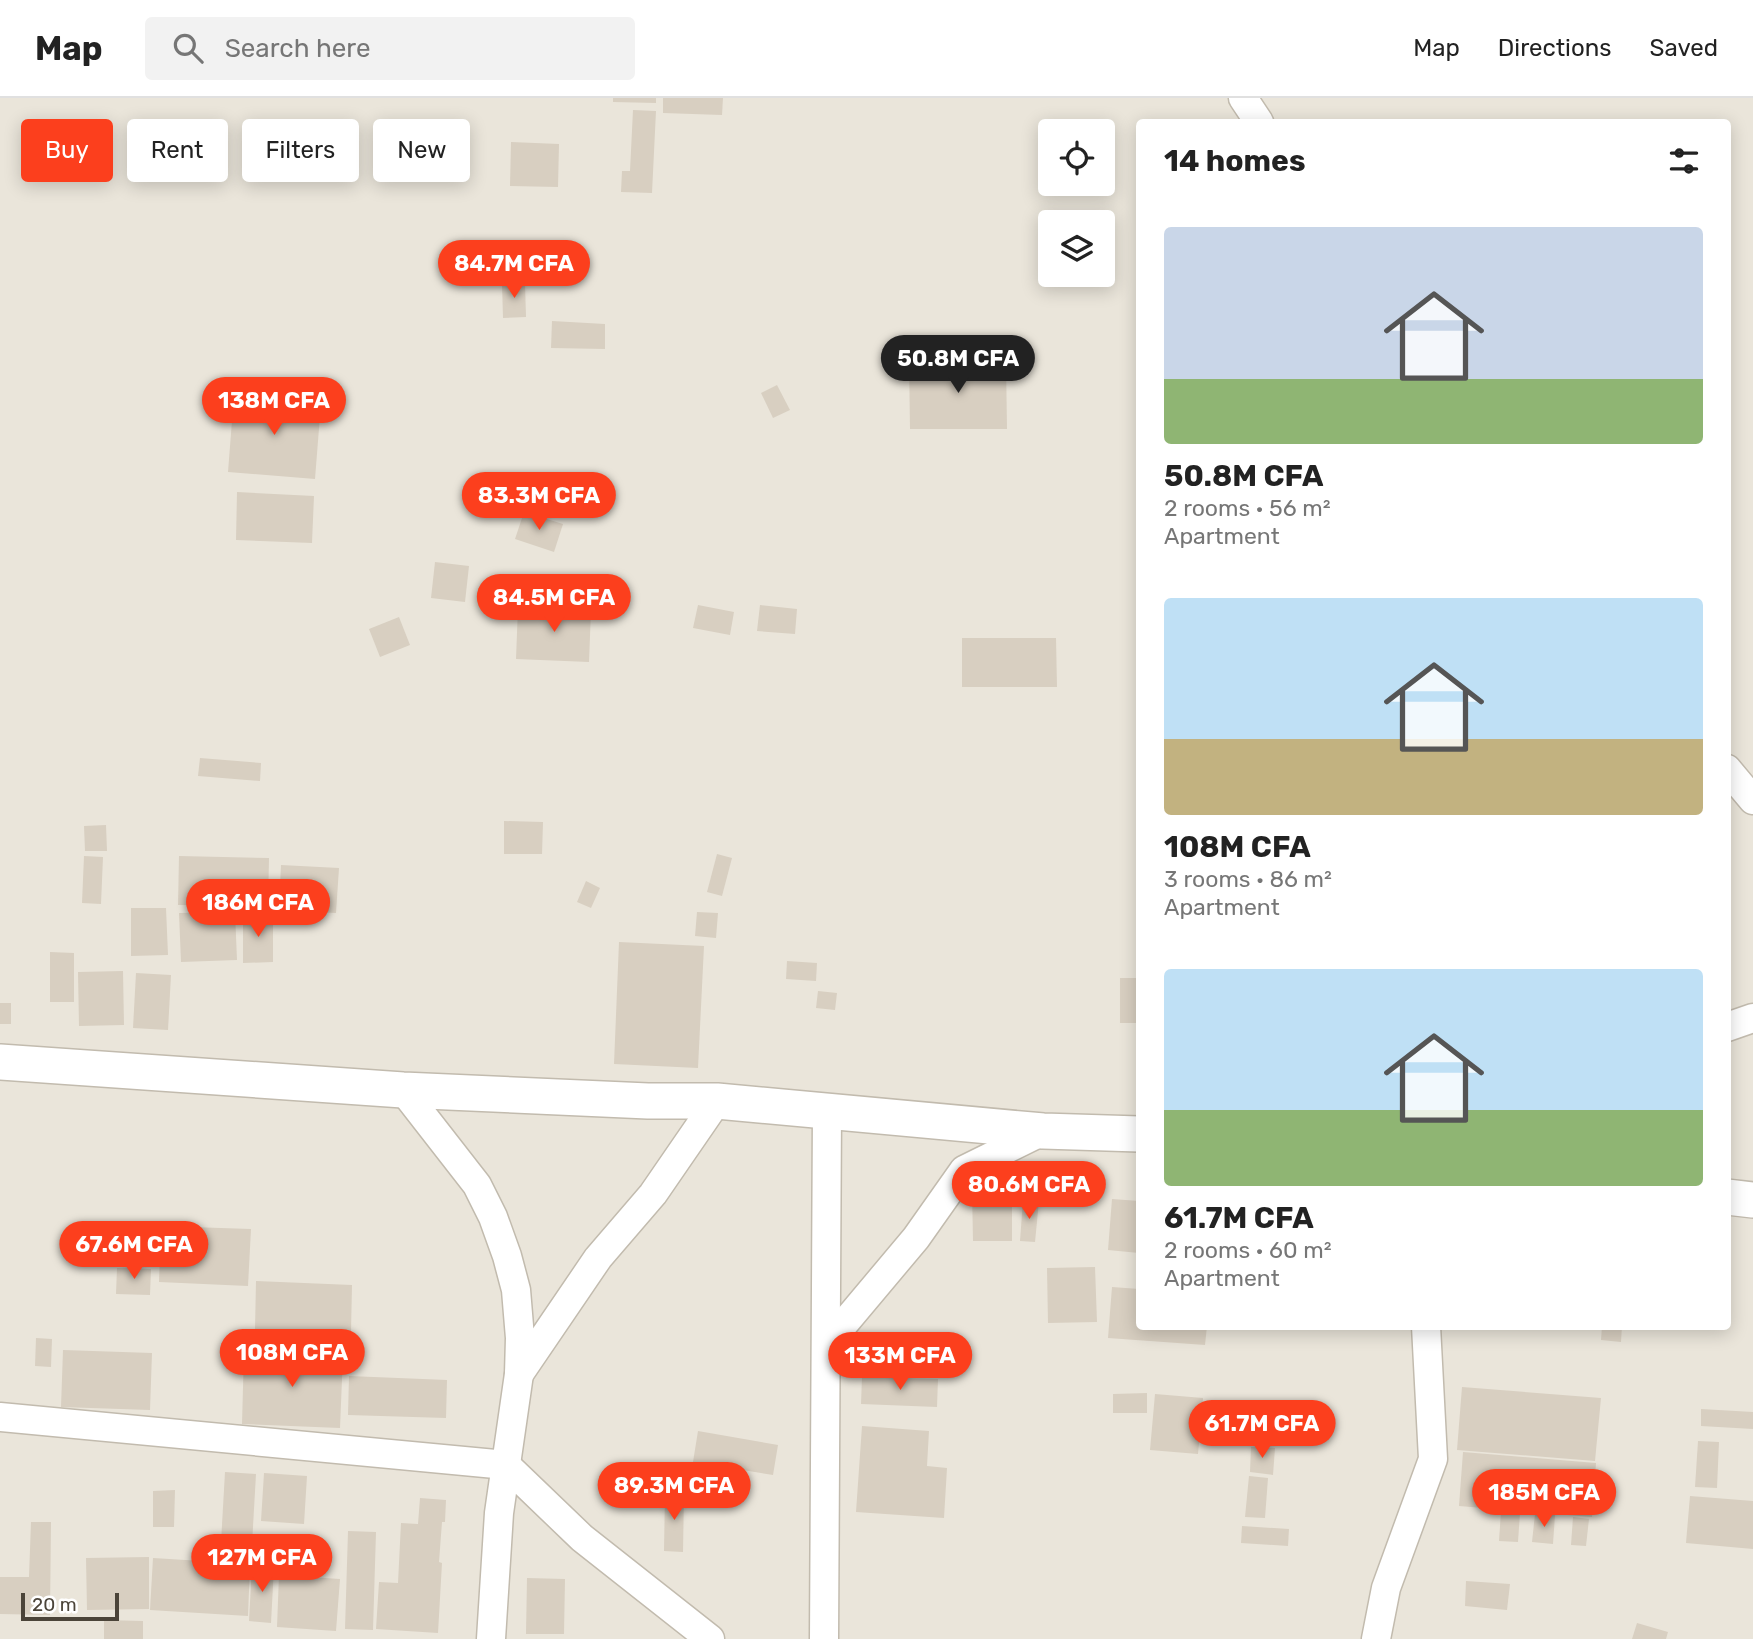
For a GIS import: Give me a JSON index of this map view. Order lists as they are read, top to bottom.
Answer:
{
  "scale_bar": "20 m",
  "page": {
    "header": "Map",
    "search": "Search here",
    "nav": ["Map", "Directions", "Saved"],
    "chip": [
      "Buy",
      "Rent",
      "Filters",
      "New"
    ],
    "heading": "14 homes",
    "list": [
      {
        "name": "50.8M CFA",
        "note": "2 rooms · 56 m² · Apartment"
      },
      {
        "name": "108M CFA",
        "note": "3 rooms · 86 m² · Apartment"
      },
      {
        "name": "61.7M CFA",
        "note": "2 rooms · 60 m² · Apartment"
      }
    ],
    "price": [
      "84.7M CFA",
      "50.8M CFA",
      "138M CFA",
      "83.3M CFA",
      "84.5M CFA",
      "186M CFA",
      "80.6M CFA",
      "67.6M CFA",
      "108M CFA",
      "133M CFA",
      "61.7M CFA",
      "89.3M CFA",
      "185M CFA",
      "127M CFA"
    ],
    "scale": "20 m"
  }
}
